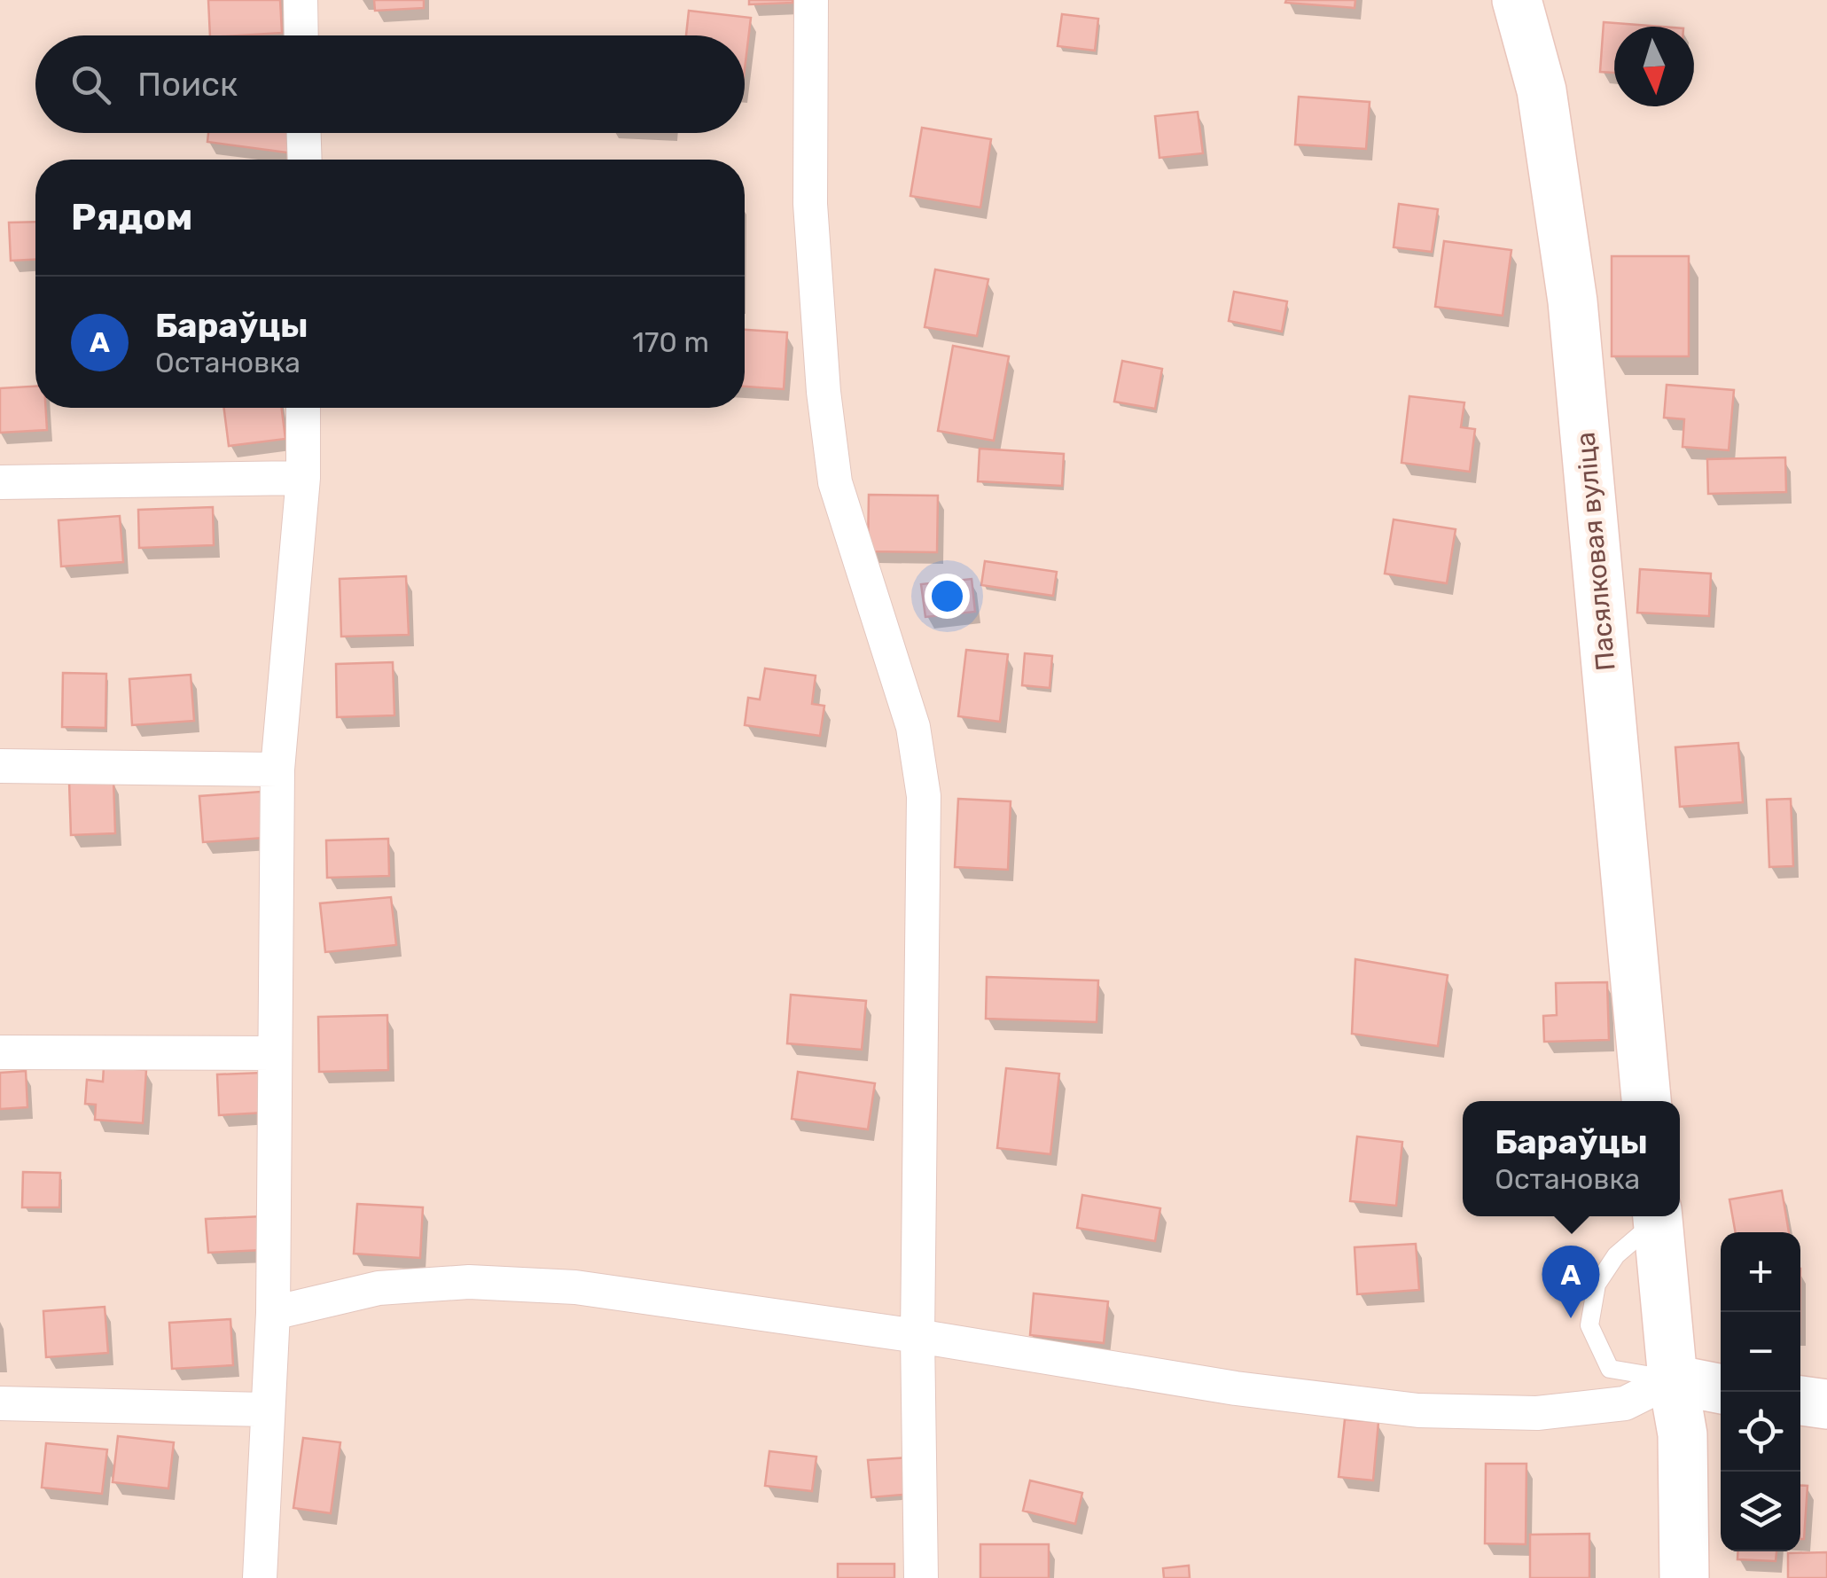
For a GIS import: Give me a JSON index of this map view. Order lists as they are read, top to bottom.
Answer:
{
  "streets": {
    "main road": ["Пасялковая вуліца"]
  },
  "north": "bottom",
  "page": {
    "search": "Поиск",
    "heading": "Рядом",
    "list": [
      {
        "mark": "A",
        "name": "Бараўцы",
        "note": "Остановка",
        "value": "170 m"
      }
    ],
    "popup": ["Бараўцы", "Остановка"],
    "map_buttons": ["+", "−"],
    "pins": "A"
  }
}
